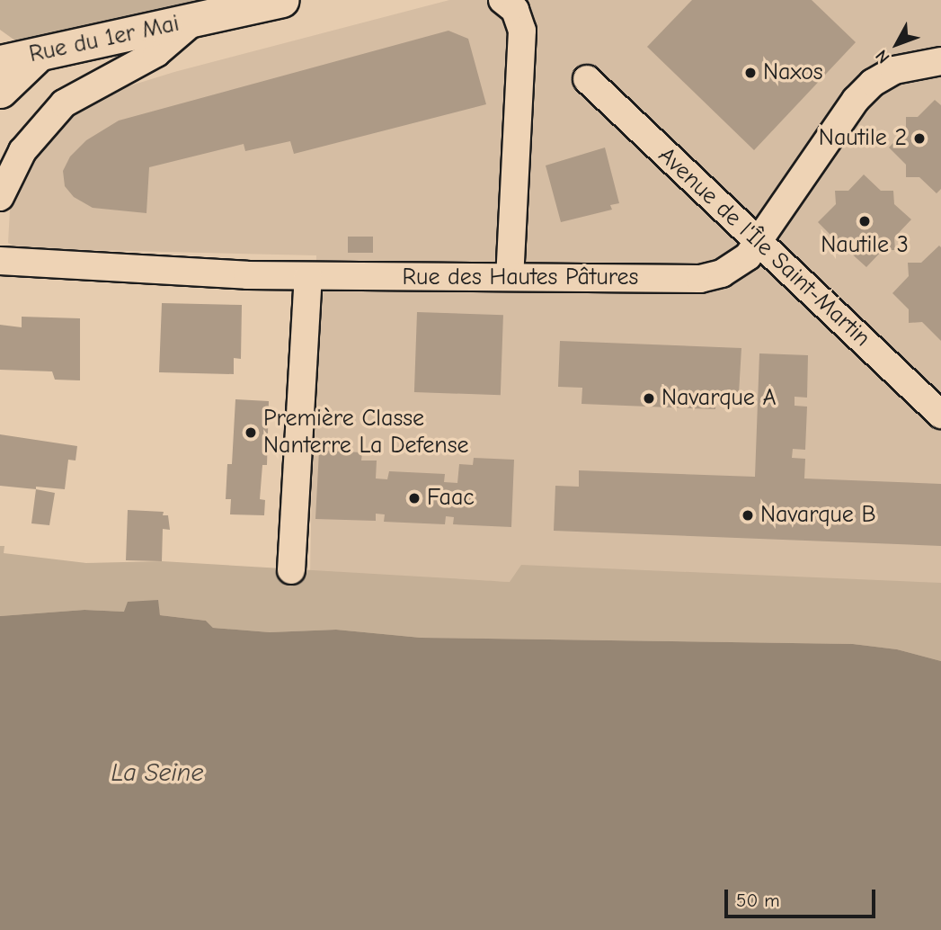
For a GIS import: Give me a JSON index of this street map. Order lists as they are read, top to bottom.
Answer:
{
  "streets": {
    "main road": ["Rue du 1er Mai"],
    "street": ["Avenue de l'Île Saint-Martin", "Rue des Hautes Pâtures"]
  },
  "crossings": [
    ["Avenue de l'Île Saint-Martin", "Rue des Hautes Pâtures"]
  ],
  "water": ["La Seine"],
  "places": [
    "Naxos",
    "Nautile 2",
    "Nautile 3",
    "Navarque A",
    "Première Classe Nanterre La Defense",
    "Faac",
    "Navarque B"
  ],
  "scale_bar": "50 m",
  "north": "bottom left"
}
